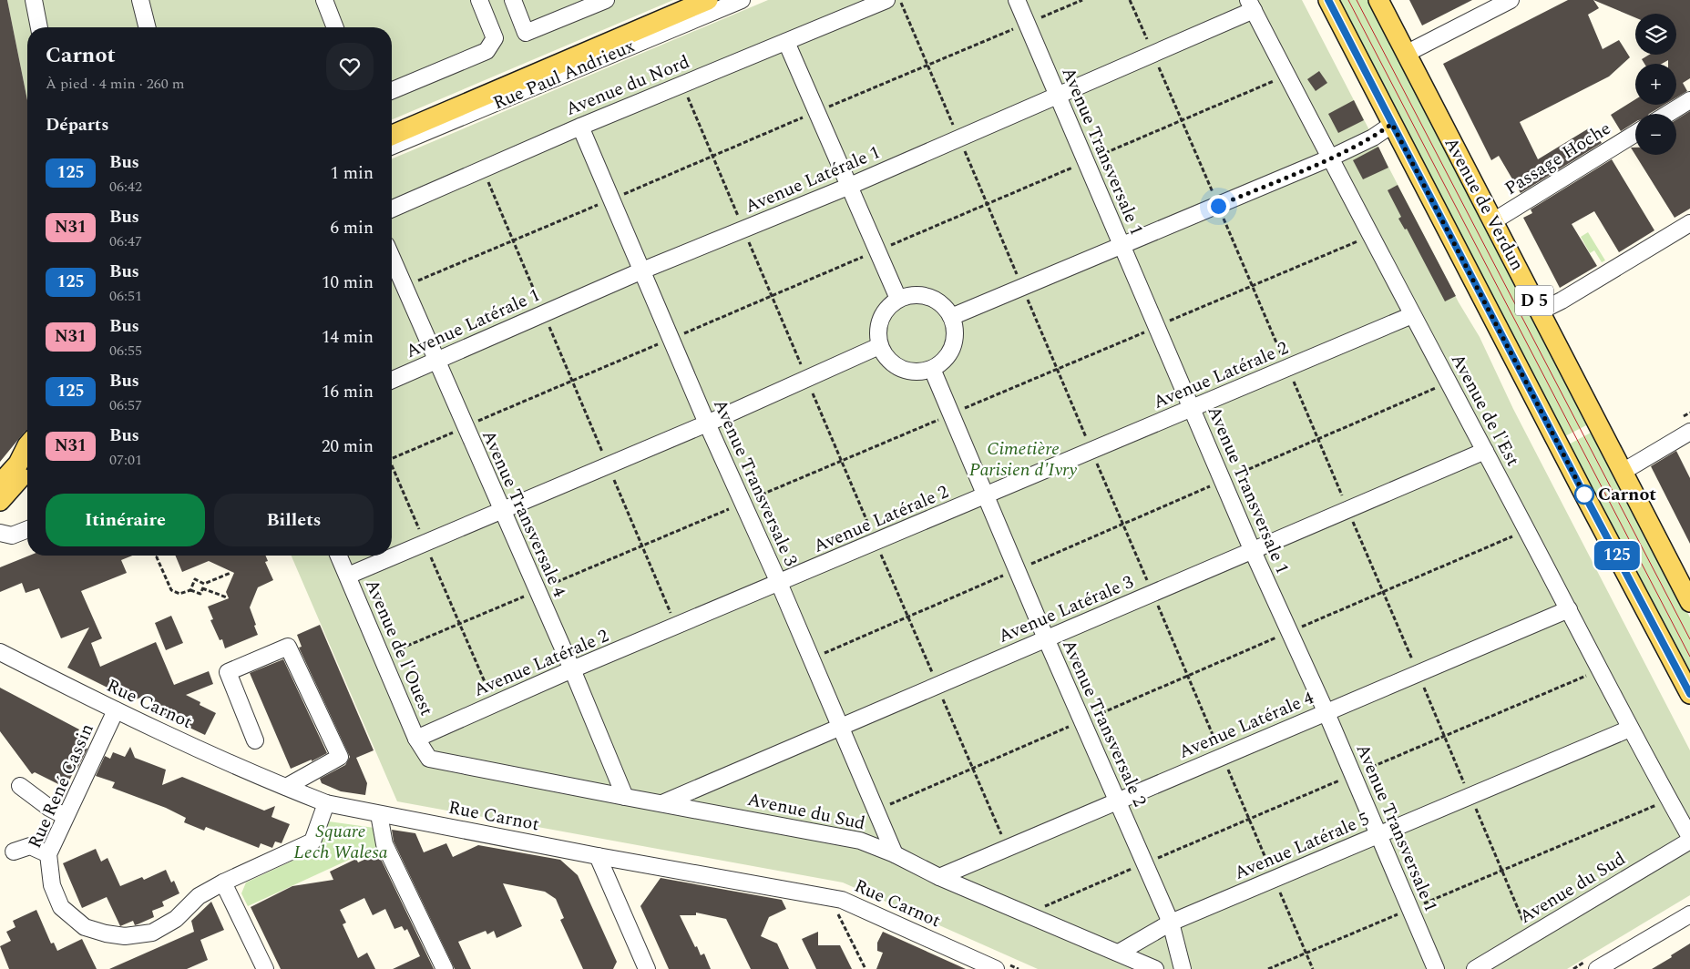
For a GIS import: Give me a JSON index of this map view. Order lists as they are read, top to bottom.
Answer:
{
  "streets": {
    "main road": ["Rue Paul Andrieux", "Avenue de Verdun", "D 5"],
    "street": [
      "Avenue du Nord",
      "Avenue Transversale 1",
      "Passage Hoche",
      "Avenue Latérale 1",
      "Avenue Latérale 2",
      "Avenue de l'Est",
      "Avenue Transversale 3",
      "Avenue Transversale 4",
      "Avenue Latérale 3",
      "Avenue de l'Ouest",
      "Rue Carnot",
      "Avenue Transversale 2",
      "Avenue Latérale 4",
      "Rue René Cassin",
      "Avenue du Sud",
      "Avenue Latérale 5"
    ]
  },
  "crossings": [
    ["Avenue du Nord", "Avenue Transversale 3"],
    ["Avenue Transversale 1", "Avenue Latérale 1"],
    ["Avenue Transversale 1", "Avenue Latérale 2"],
    ["Avenue Transversale 1", "Avenue Latérale 3"],
    ["Avenue Transversale 1", "Avenue Latérale 4"],
    ["Avenue Transversale 1", "Avenue Latérale 5"],
    ["Passage Hoche", "Avenue de Verdun"],
    ["Avenue Latérale 1", "Avenue de l'Est"],
    ["Avenue Latérale 1", "Avenue Transversale 3"],
    ["Avenue Latérale 1", "Avenue Transversale 4"],
    ["Avenue Latérale 2", "Avenue de l'Est"],
    ["Avenue Latérale 2", "Avenue Transversale 3"],
    ["Avenue Latérale 2", "Avenue Transversale 4"],
    ["Avenue Latérale 2", "Avenue de l'Ouest"],
    ["Avenue Latérale 2", "Avenue Transversale 2"],
    ["Avenue de l'Est", "Avenue Latérale 3"],
    ["Avenue de l'Est", "Avenue Latérale 4"],
    ["Avenue de l'Est", "Avenue du Sud"],
    ["Avenue de l'Est", "Avenue Latérale 5"],
    ["Avenue Transversale 3", "Avenue Latérale 3"],
    ["Avenue Transversale 3", "Avenue du Sud"],
    ["Avenue Transversale 4", "Avenue du Sud"],
    ["Avenue Latérale 3", "Avenue Transversale 2"],
    ["Avenue Latérale 3", "Avenue du Sud"],
    ["Avenue de l'Ouest", "Avenue du Sud"],
    ["Rue Carnot", "Rue René Cassin"],
    ["Avenue Transversale 2", "Avenue Latérale 4"],
    ["Avenue Transversale 2", "Avenue Latérale 5"],
    ["Avenue Latérale 4", "Avenue du Sud"],
    ["Avenue du Sud", "Avenue Latérale 5"]
  ],
  "parks": ["Cimetière Parisien d'Ivry", "Square Lech Walesa"],
  "places": ["Carnot"],
  "lines": ["bus line 125"],
  "page": {
    "on_map": "125",
    "map_buttons": ["+", "−"],
    "heading": [
      ["Carnot", "À pied · 4 min · 260 m"],
      "Départs"
    ],
    "list": [
      {
        "mark": "125",
        "name": "Bus",
        "note": "06:42",
        "value": "1 min"
      },
      {
        "mark": "N31",
        "name": "Bus",
        "note": "06:47",
        "value": "6 min"
      },
      {
        "mark": "125",
        "name": "Bus",
        "note": "06:51",
        "value": "10 min"
      },
      {
        "mark": "N31",
        "name": "Bus",
        "note": "06:55",
        "value": "14 min"
      },
      {
        "mark": "125",
        "name": "Bus",
        "note": "06:57",
        "value": "16 min"
      },
      {
        "mark": "N31",
        "name": "Bus",
        "note": "07:01",
        "value": "20 min"
      }
    ],
    "buttons": ["Itinéraire", "Billets"]
  }
}
